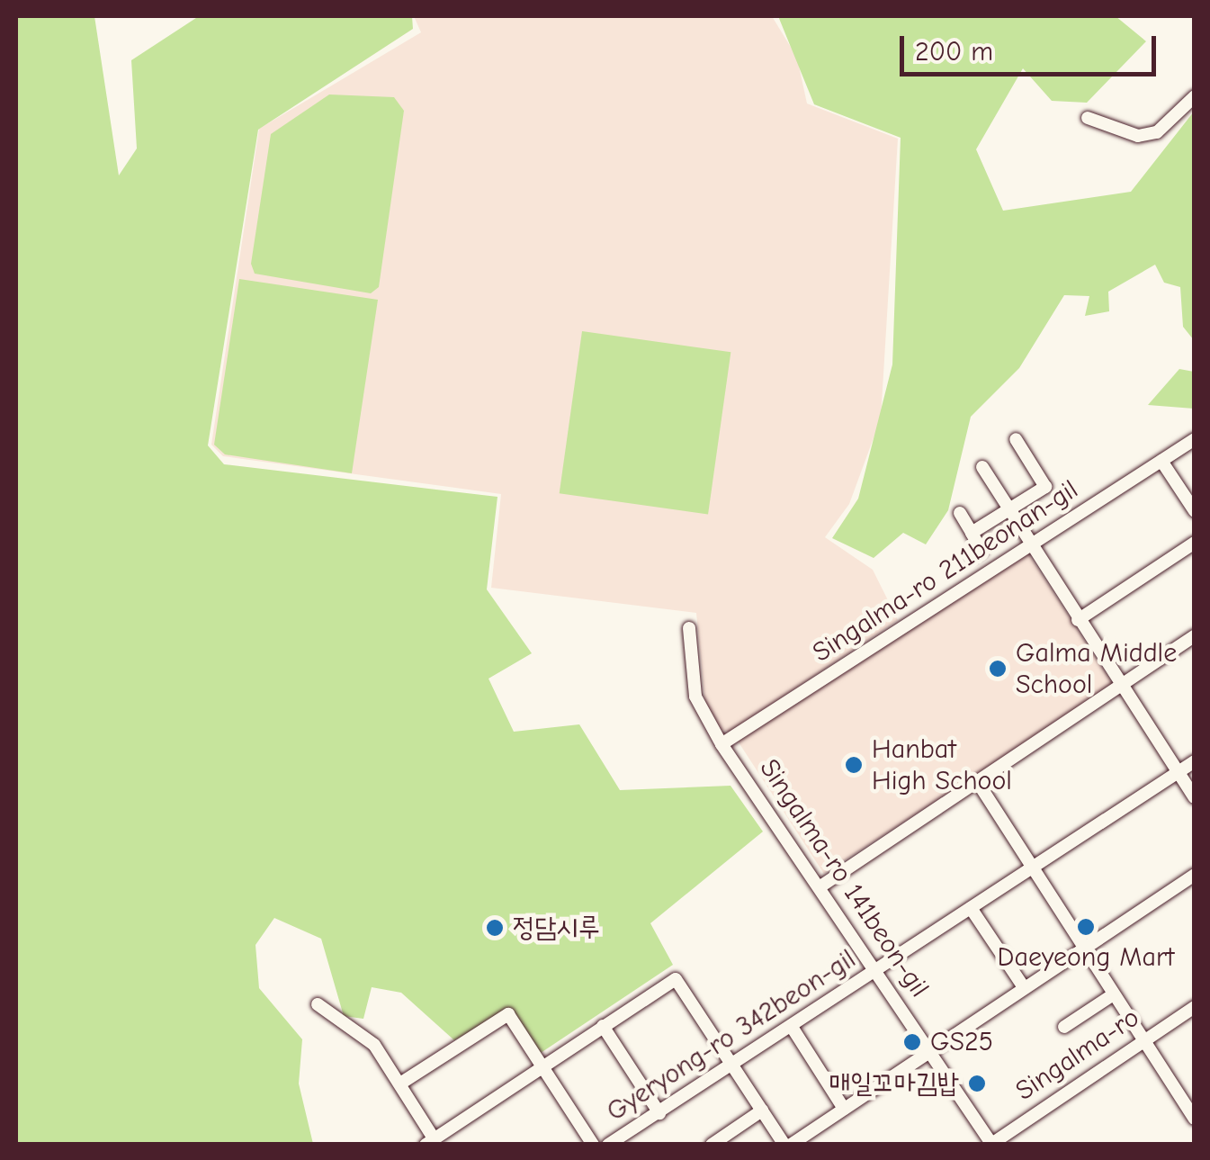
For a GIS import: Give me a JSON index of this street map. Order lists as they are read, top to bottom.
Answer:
{
  "streets": {
    "street": [
      "Singalma-ro 211beonan-gil",
      "Singalma-ro 141beon-gil",
      "Gyeryong-ro 342beon-gil",
      "Singalma-ro"
    ]
  },
  "crossings": [
    ["Singalma-ro 211beonan-gil", "Singalma-ro 141beon-gil"],
    ["Singalma-ro 141beon-gil", "Gyeryong-ro 342beon-gil"],
    ["Singalma-ro 141beon-gil", "Singalma-ro"]
  ],
  "places": [
    "Galma Middle School",
    "Hanbat High School",
    "Daeyeong Mart",
    "정담시루",
    "GS25",
    "매일꼬마김밥"
  ],
  "scale_bar": "200 m"
}
